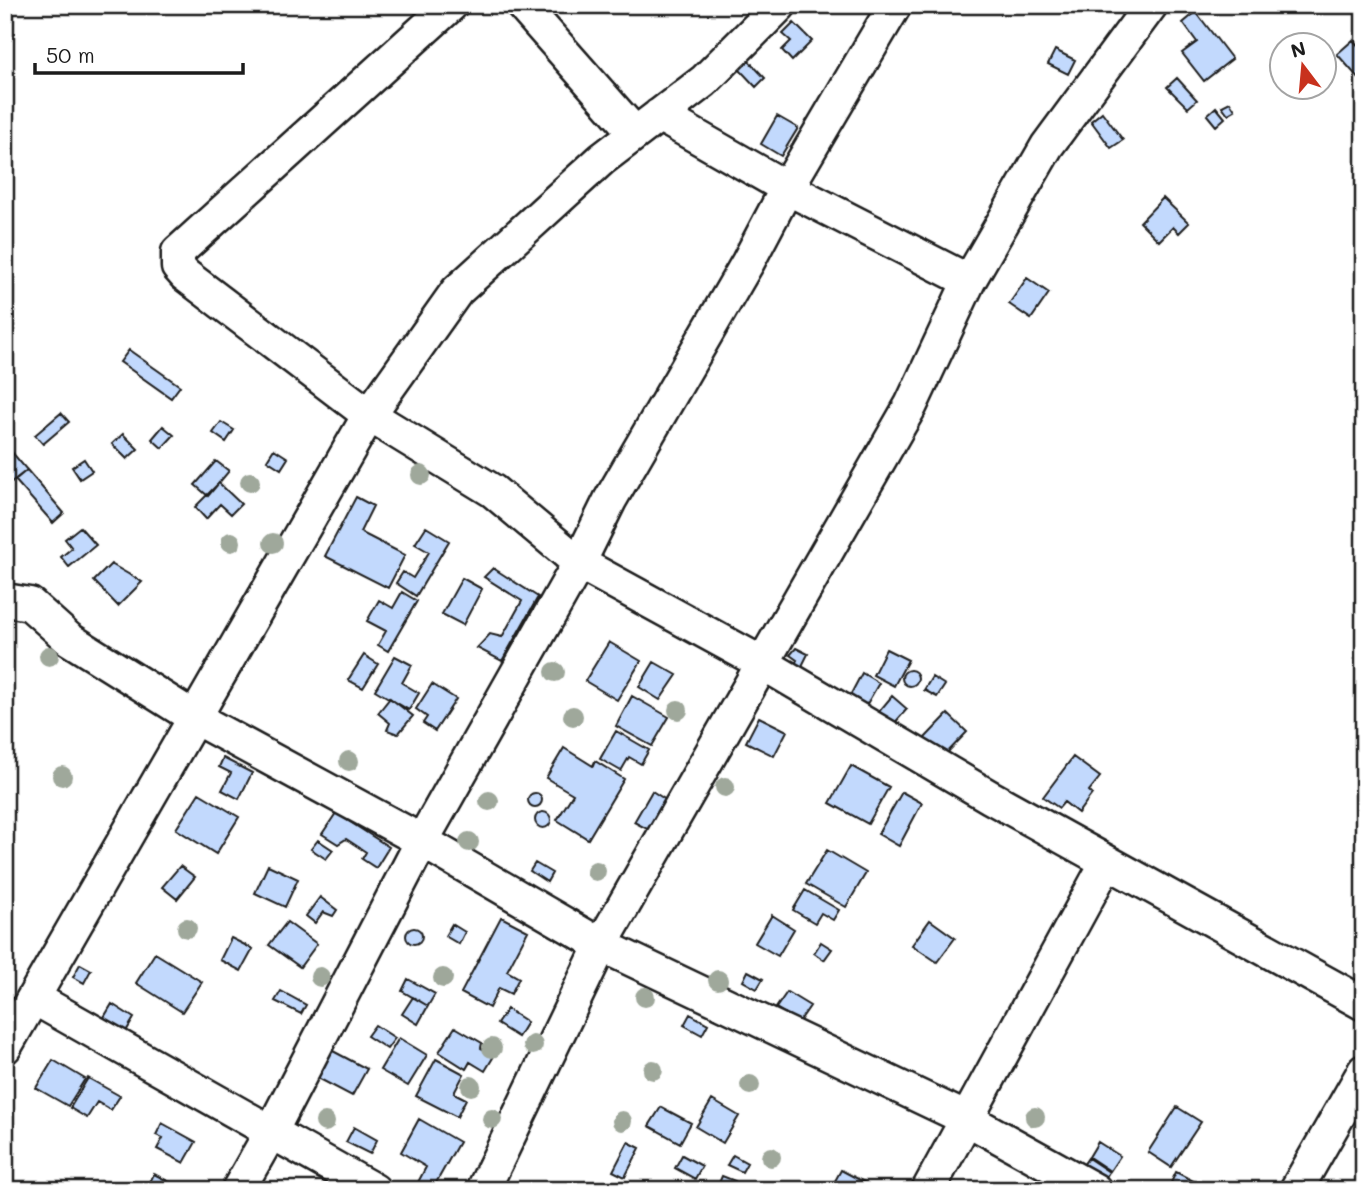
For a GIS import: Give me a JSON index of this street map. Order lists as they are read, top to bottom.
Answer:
{
  "scale_bar": "50 m",
  "north": "top"
}
